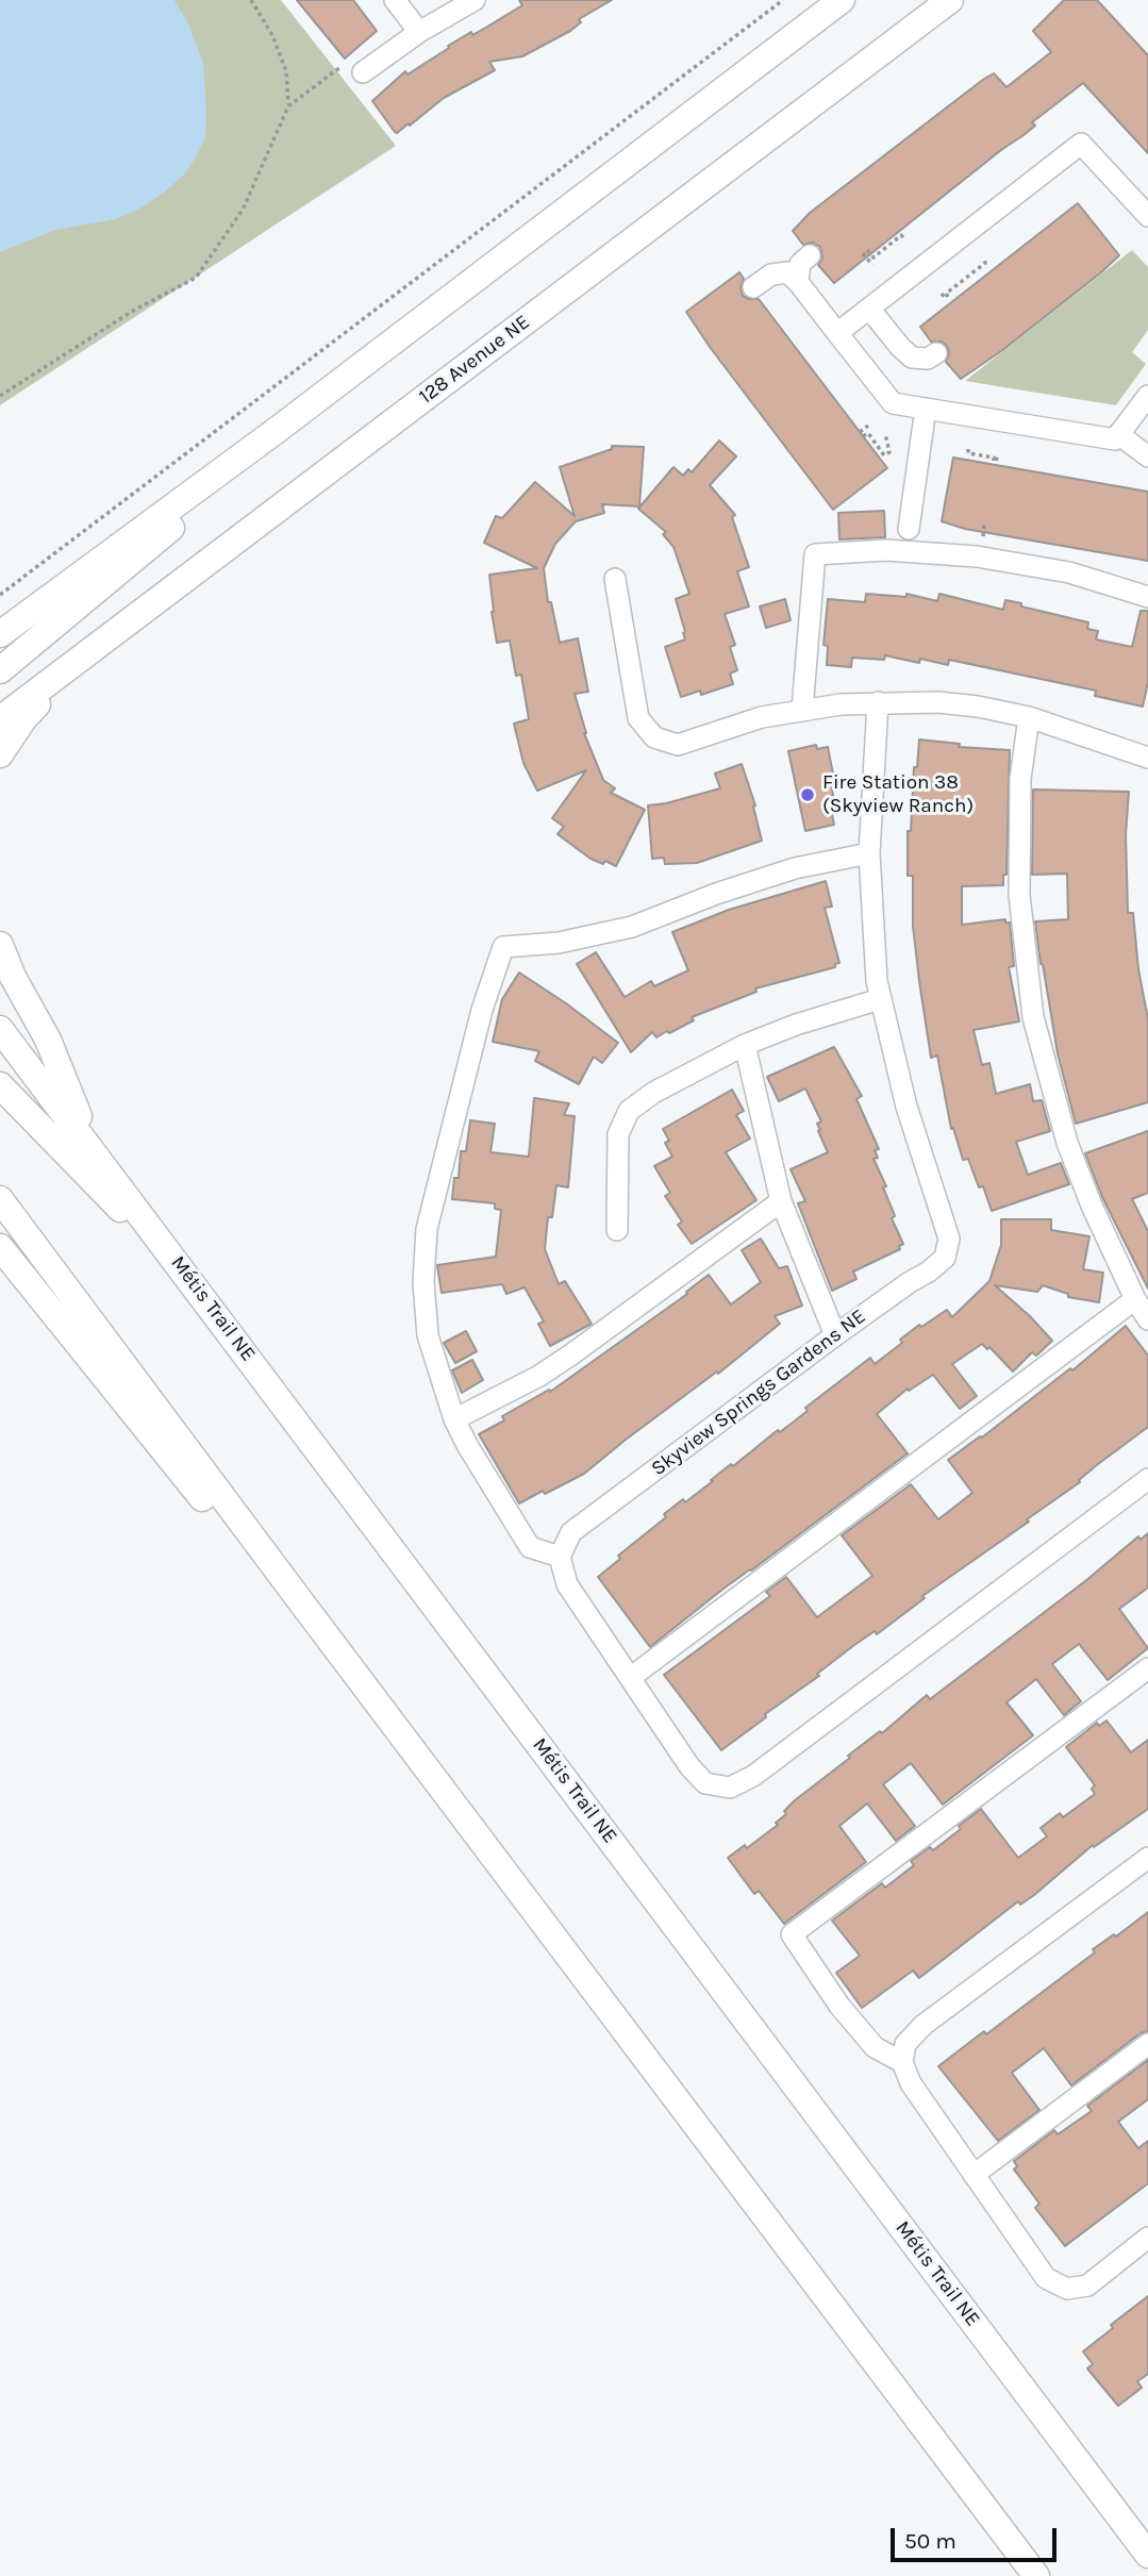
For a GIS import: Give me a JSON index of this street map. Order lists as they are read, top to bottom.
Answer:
{
  "streets": {
    "main road": ["128 Avenue NE", "Métis Trail NE"],
    "street": ["Skyview Springs Gardens NE"]
  },
  "places": ["Fire Station 38 (Skyview Ranch)"],
  "scale_bar": "50 m"
}
